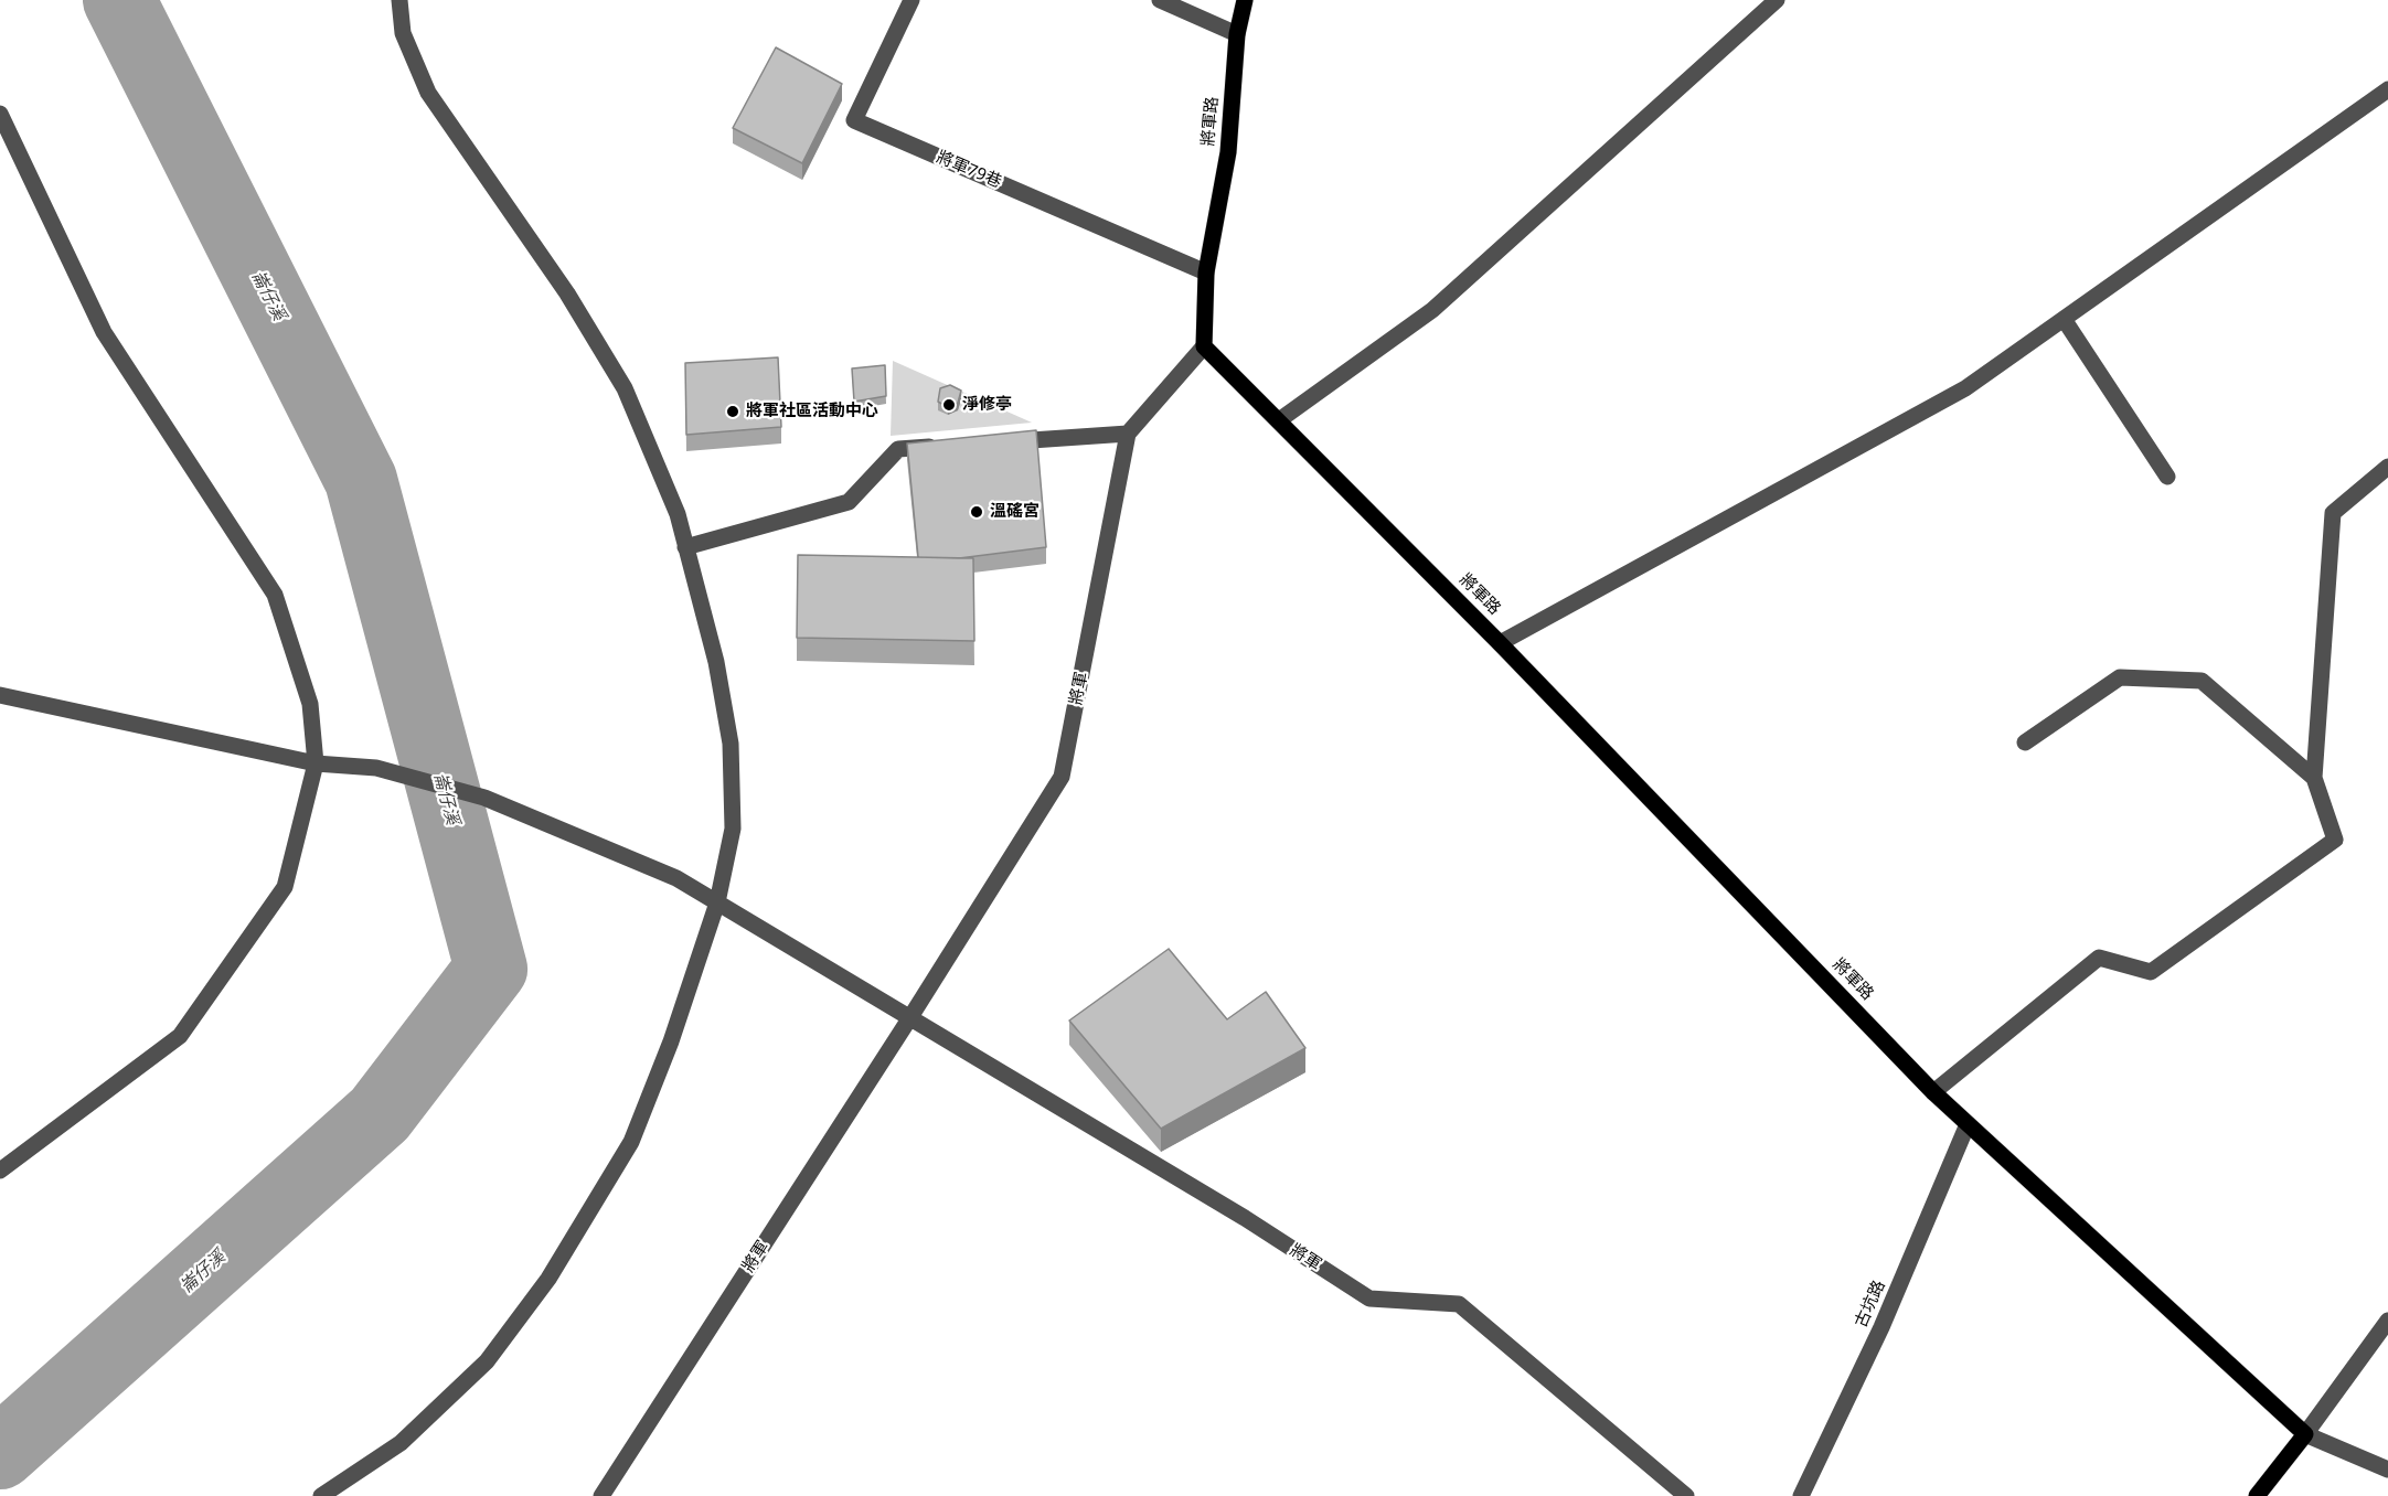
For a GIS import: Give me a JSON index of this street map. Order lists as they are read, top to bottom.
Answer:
{
  "streets": {
    "main road": ["將軍路"],
    "street": ["將軍79巷", "將軍", "古坑路"]
  },
  "crossings": [
    ["將軍路", "將軍79巷"],
    ["將軍路", "古坑路"]
  ],
  "water": ["崙仔溪"],
  "places": ["淨修亭", "將軍社區活動中心", "溫磘宮"]
}
